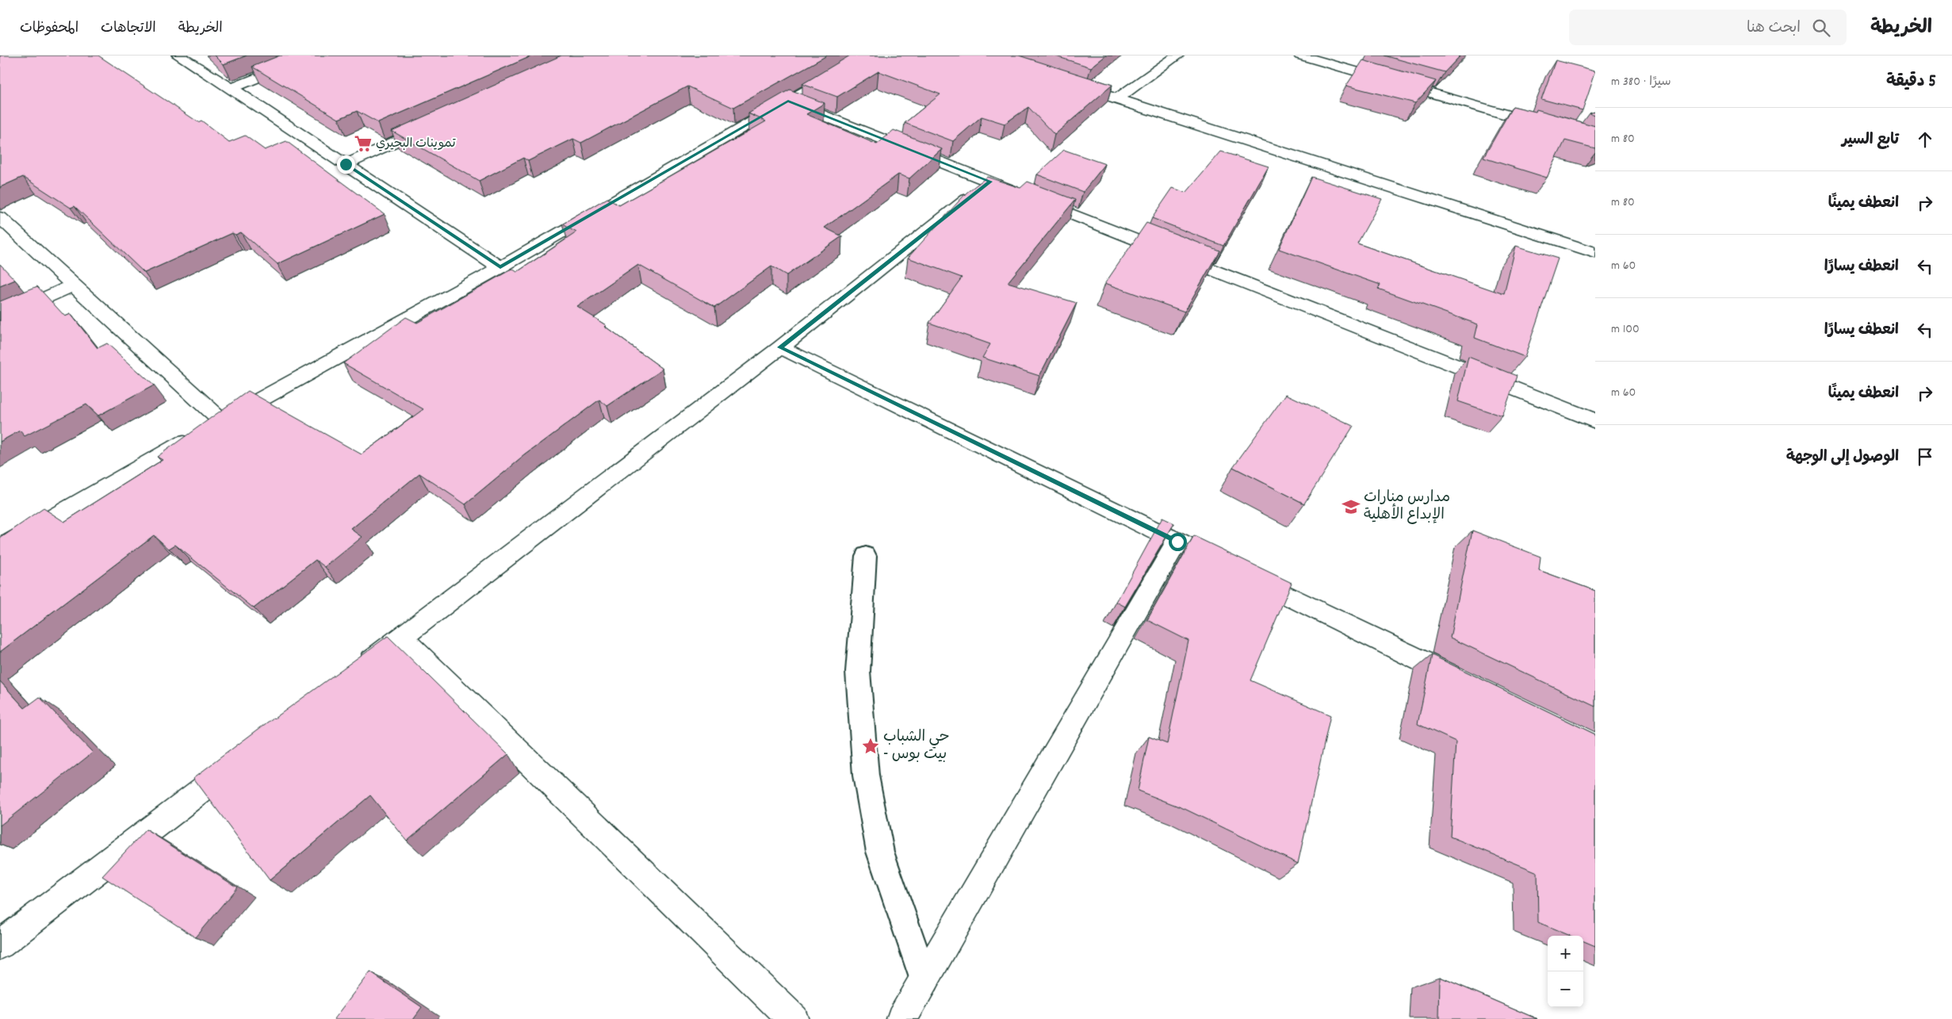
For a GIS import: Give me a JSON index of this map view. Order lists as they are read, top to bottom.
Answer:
{
  "places": {
    "supermarket": ["تموينات البحيري"],
    "school or university": ["مدارس منارات الإبداع الأهلية"],
    "place": ["حي الشباب - بيت بوس"]
  },
  "page": {
    "header": "الخريطة",
    "search": "ابحث هنا",
    "nav": ["الخريطة", "الاتجاهات", "المحفوظات"],
    "heading": ["5 دقيقة", "سيرًا · 380 m"],
    "list": [
      ["تابع السير", "80 m"],
      ["انعطف يمينًا", "80 m"],
      ["انعطف يسارًا", "60 m"],
      ["انعطف يسارًا", "100 m"],
      ["انعطف يمينًا", "60 m"],
      "الوصول إلى الوجهة"
    ],
    "map_buttons": ["+", "−"]
  }
}
